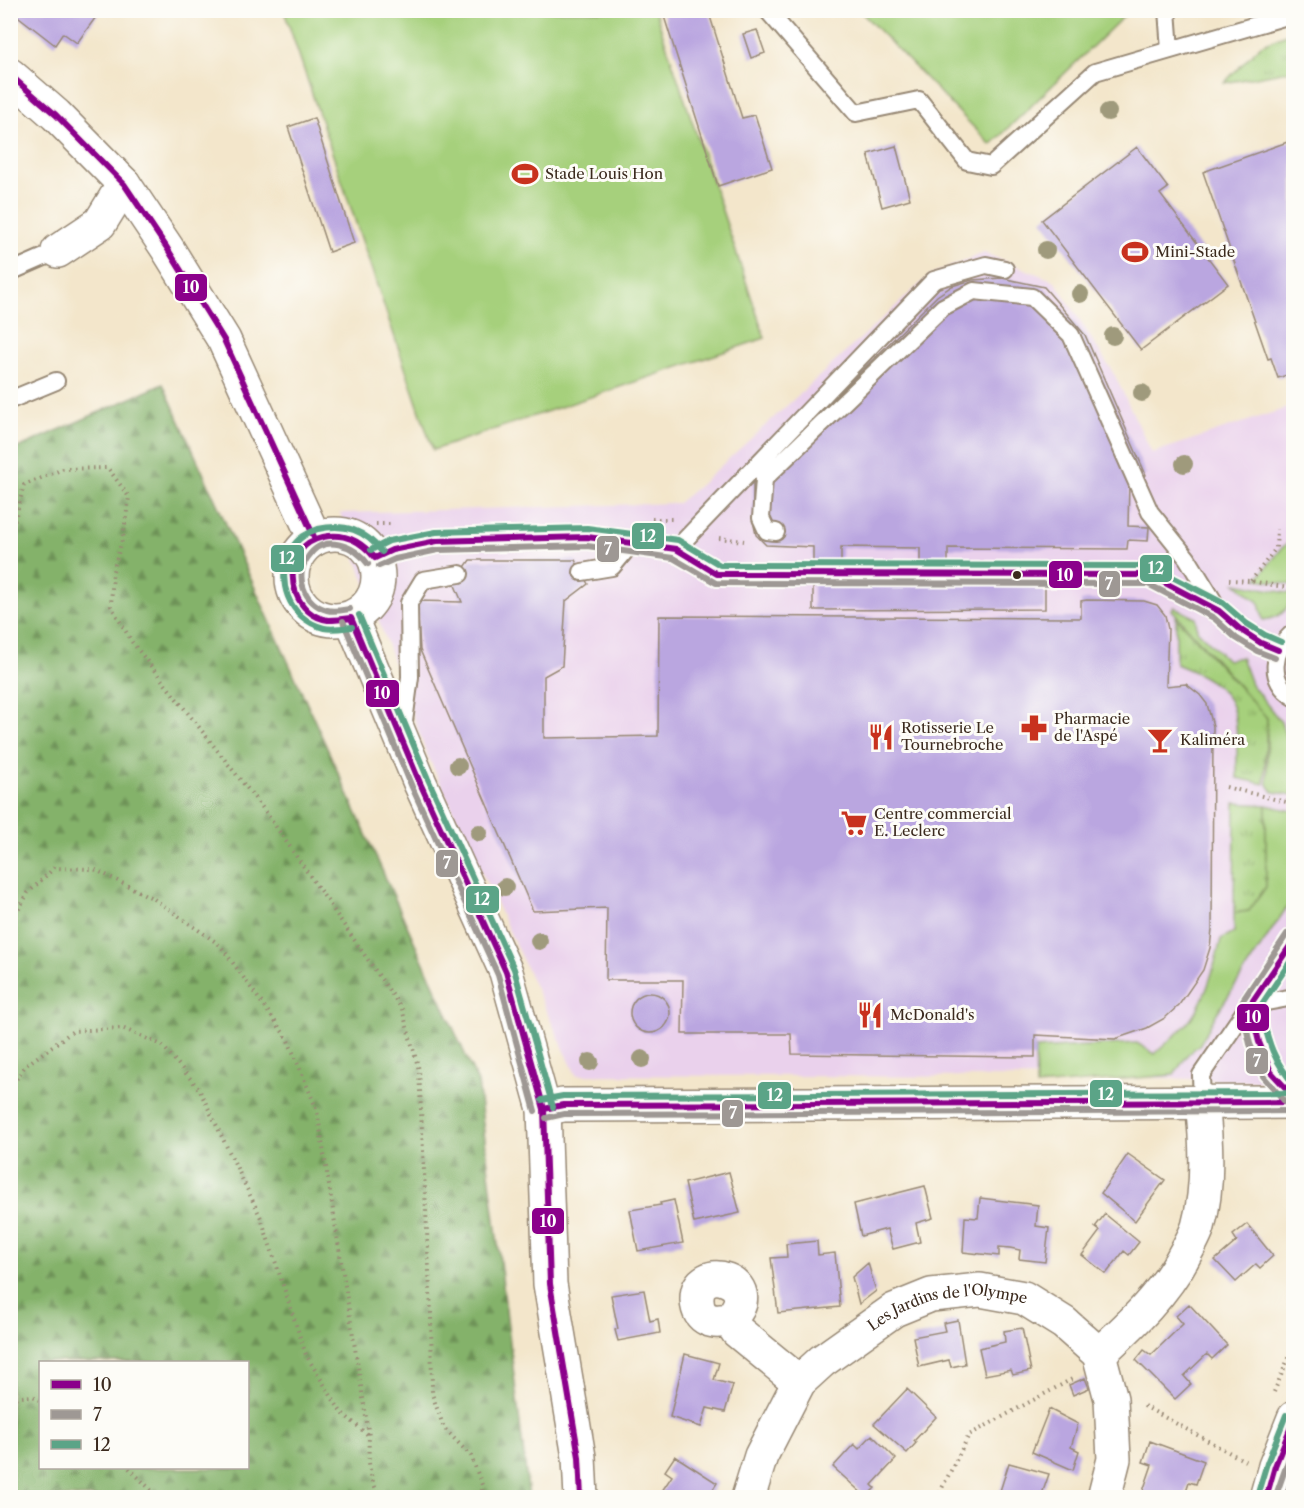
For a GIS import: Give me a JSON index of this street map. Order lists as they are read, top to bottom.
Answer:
{
  "streets": {
    "street": ["Les Jardins de l'Olympe"]
  },
  "places": {
    "sports": ["Stade Louis Hon", "Mini-Stade"],
    "pharmacy": ["Pharmacie de l'Aspé"],
    "restaurant": ["Rotisserie Le Tournebroche", "McDonald's"],
    "bar": ["Kaliméra"],
    "supermarket": ["Centre commercial E. Leclerc"]
  },
  "lines": ["transit line 10", "transit line 12", "transit line 7"],
  "legend": ["10", "7", "12"]
}
